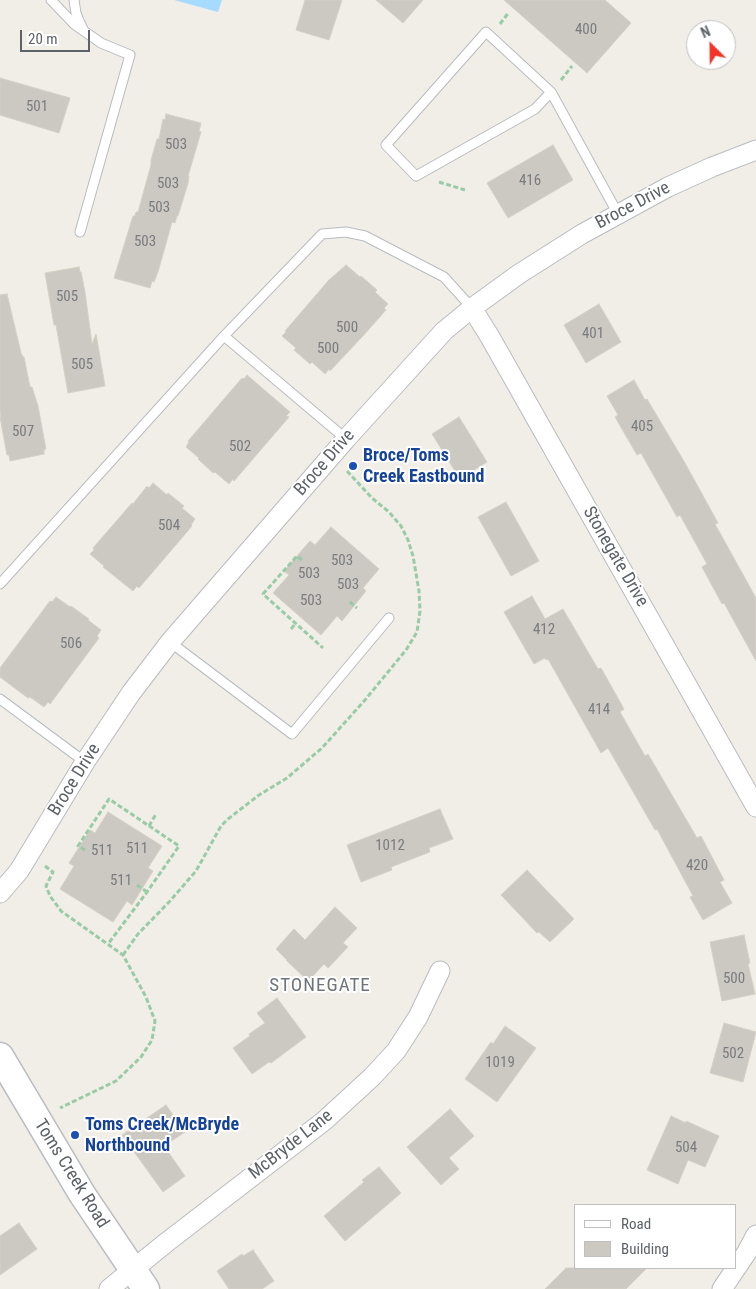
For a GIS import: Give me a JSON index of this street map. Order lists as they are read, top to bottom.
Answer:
{
  "streets": {
    "main road": ["Toms Creek Road"],
    "street": ["Broce Drive", "Stonegate Drive", "McBryde Lane"]
  },
  "crossings": [
    ["Broce Drive", "Stonegate Drive"],
    ["McBryde Lane", "Toms Creek Road"]
  ],
  "districts": ["STONEGATE"],
  "places": ["Broce/Toms Creek Eastbound", "Toms Creek/McBryde Northbound"],
  "house_numbers": [
    "400",
    "501",
    "503",
    "416",
    "503",
    "503",
    "503",
    "505",
    "500",
    "401",
    "500",
    "505",
    "405",
    "507",
    "502",
    "504",
    "503",
    "503",
    "503",
    "503",
    "412",
    "506",
    "414",
    "1012",
    "511",
    "511",
    "420",
    "511",
    "500",
    "502",
    "1019",
    "504"
  ],
  "legend": ["Road", "Building"],
  "scale_bar": "20 m",
  "north": "top left"
}
